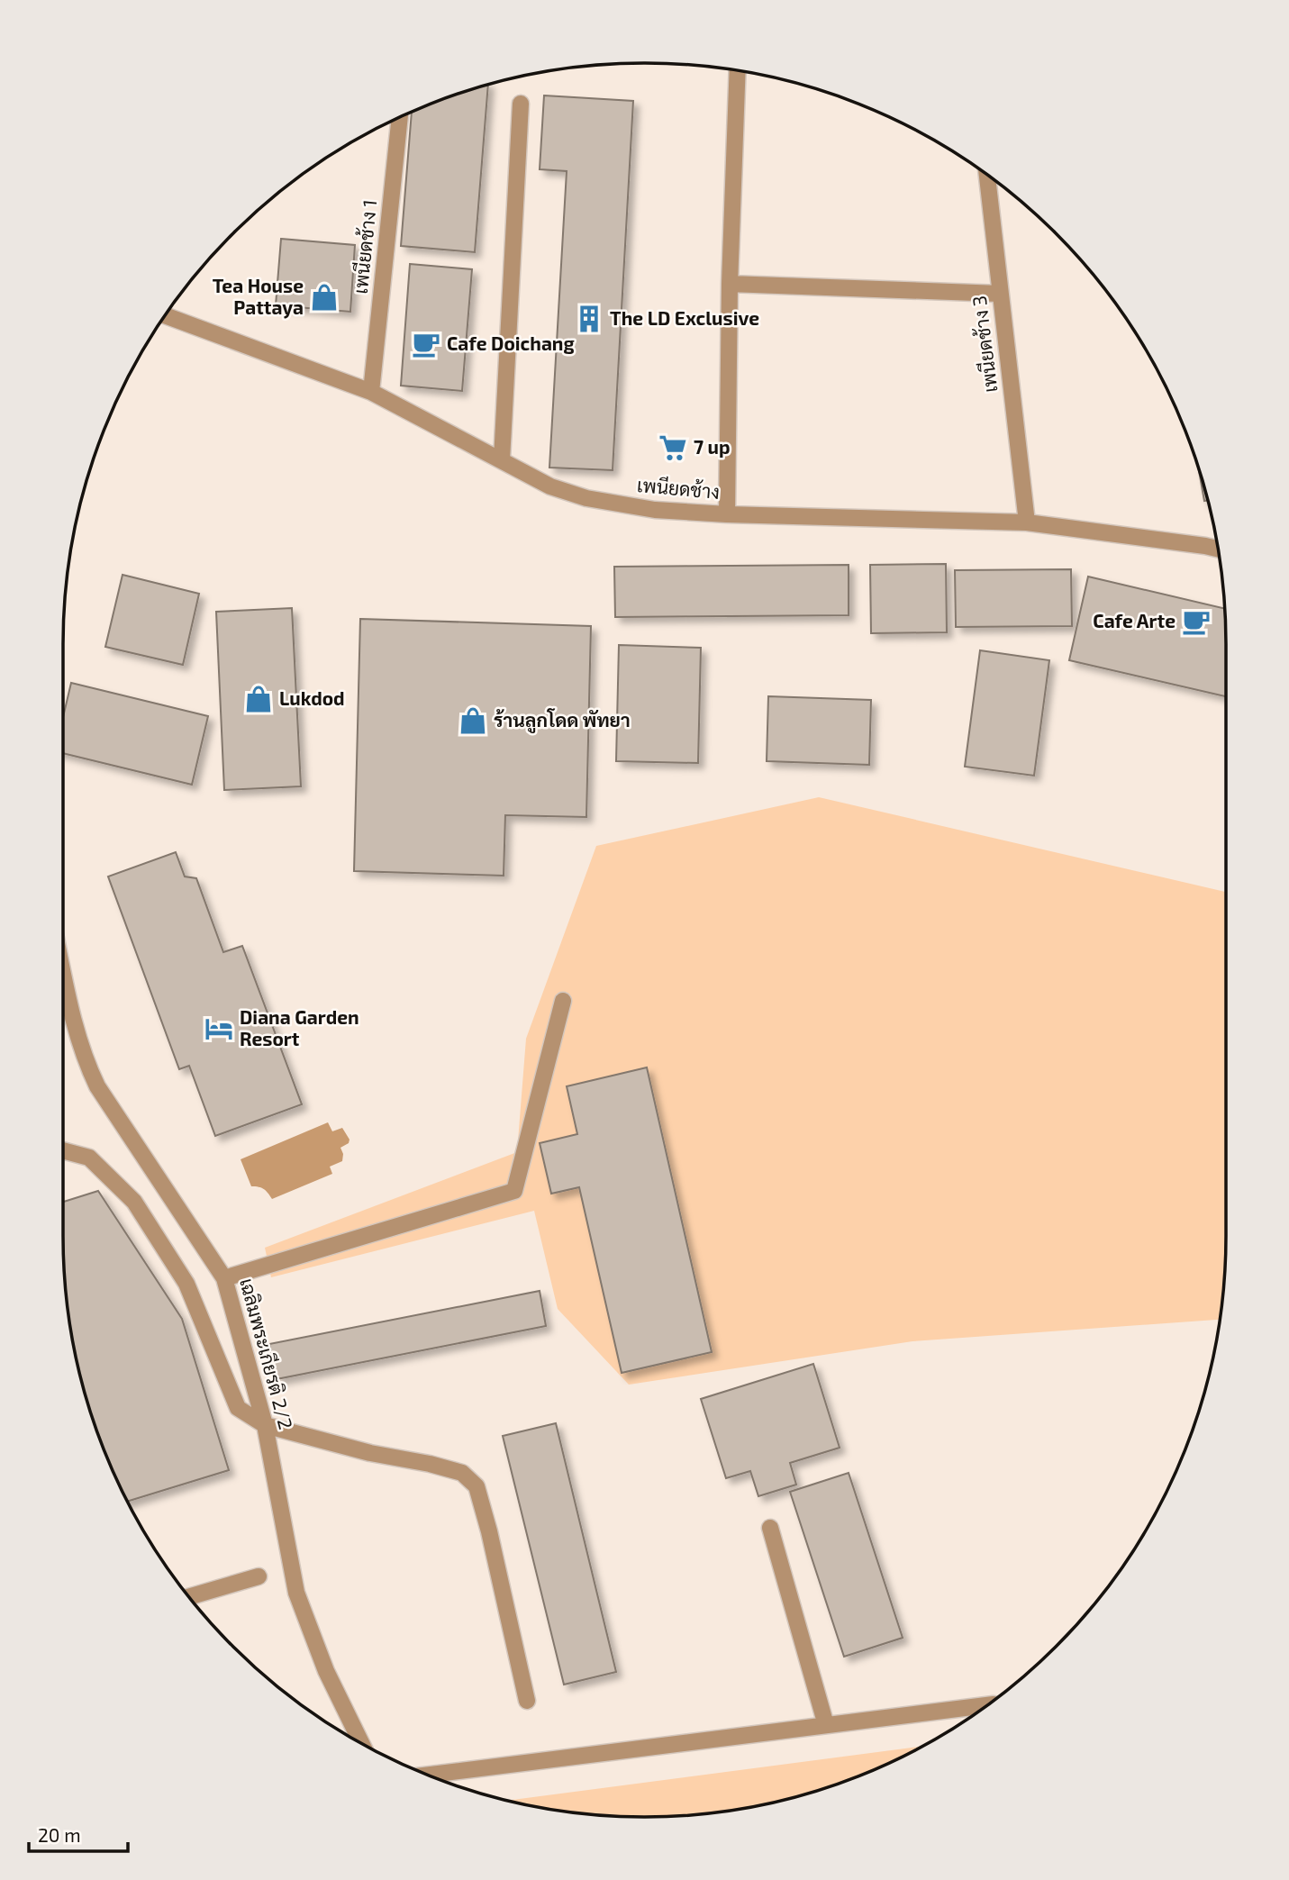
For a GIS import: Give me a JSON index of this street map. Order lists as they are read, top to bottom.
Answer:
{
  "streets": {
    "street": [
      "เพนียดช้าง 1",
      "เพนียดช้าง 3",
      "เพนียดช้าง",
      "เฉลิมพระเกียรติ 2/2"
    ]
  },
  "crossings": [
    ["เพนียดช้าง 1", "เพนียดช้าง"],
    ["เพนียดช้าง 3", "เพนียดช้าง"]
  ],
  "places": {
    "shop": ["Tea House Pattaya", "Lukdod", "ร้านลูกโดด พัทยา"],
    "building": ["The LD Exclusive"],
    "cafe": ["Cafe Doichang", "Cafe Arte"],
    "supermarket": ["7 up"],
    "hotel": ["Diana Garden Resort"]
  },
  "scale_bar": "20 m"
}
